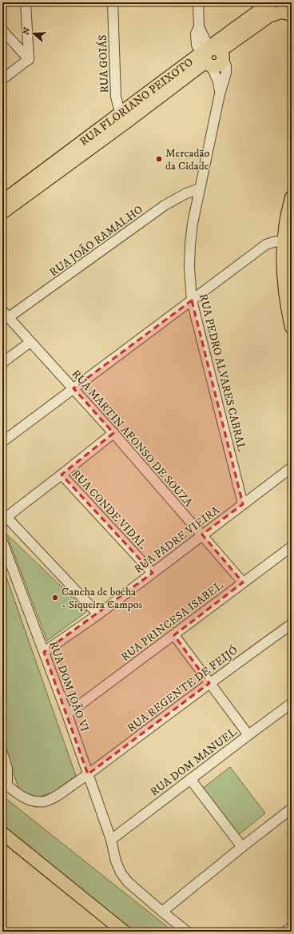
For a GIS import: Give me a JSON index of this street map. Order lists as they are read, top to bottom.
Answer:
{
  "streets": {
    "main road": ["RUA FLORIANO PEIXOTO"],
    "street": [
      "RUA GOIÁS",
      "RUA JOÃO RAMALHO",
      "RUA PEDRO ALVARES CABRAL",
      "RUA MARTIN AFONSO DE SOUZA",
      "RUA CONDE VIDAL",
      "RUA PADRE VIEIRA",
      "RUA PRINCESA ISABEL",
      "RUA DOM JOÃO VI",
      "RUA REGENTE DE FEIJÓ",
      "RUA DOM MANUEL"
    ]
  },
  "crossings": [
    ["RUA GOIÁS", "RUA FLORIANO PEIXOTO"],
    ["RUA FLORIANO PEIXOTO", "RUA PEDRO ALVARES CABRAL"],
    ["RUA JOÃO RAMALHO", "RUA PEDRO ALVARES CABRAL"],
    ["RUA JOÃO RAMALHO", "RUA MARTIN AFONSO DE SOUZA"],
    ["RUA PEDRO ALVARES CABRAL", "RUA PADRE VIEIRA"],
    ["RUA MARTIN AFONSO DE SOUZA", "RUA PADRE VIEIRA"],
    ["RUA MARTIN AFONSO DE SOUZA", "RUA PRINCESA ISABEL"],
    ["RUA CONDE VIDAL", "RUA PADRE VIEIRA"],
    ["RUA PADRE VIEIRA", "RUA DOM JOÃO VI"],
    ["RUA PRINCESA ISABEL", "RUA DOM JOÃO VI"],
    ["RUA DOM JOÃO VI", "RUA REGENTE DE FEIJÓ"],
    ["RUA DOM JOÃO VI", "RUA DOM MANUEL"]
  ],
  "places": ["Mercadão da Cidade", "Cancha de bocha - Siqueira Campos"],
  "north": "left"
}
